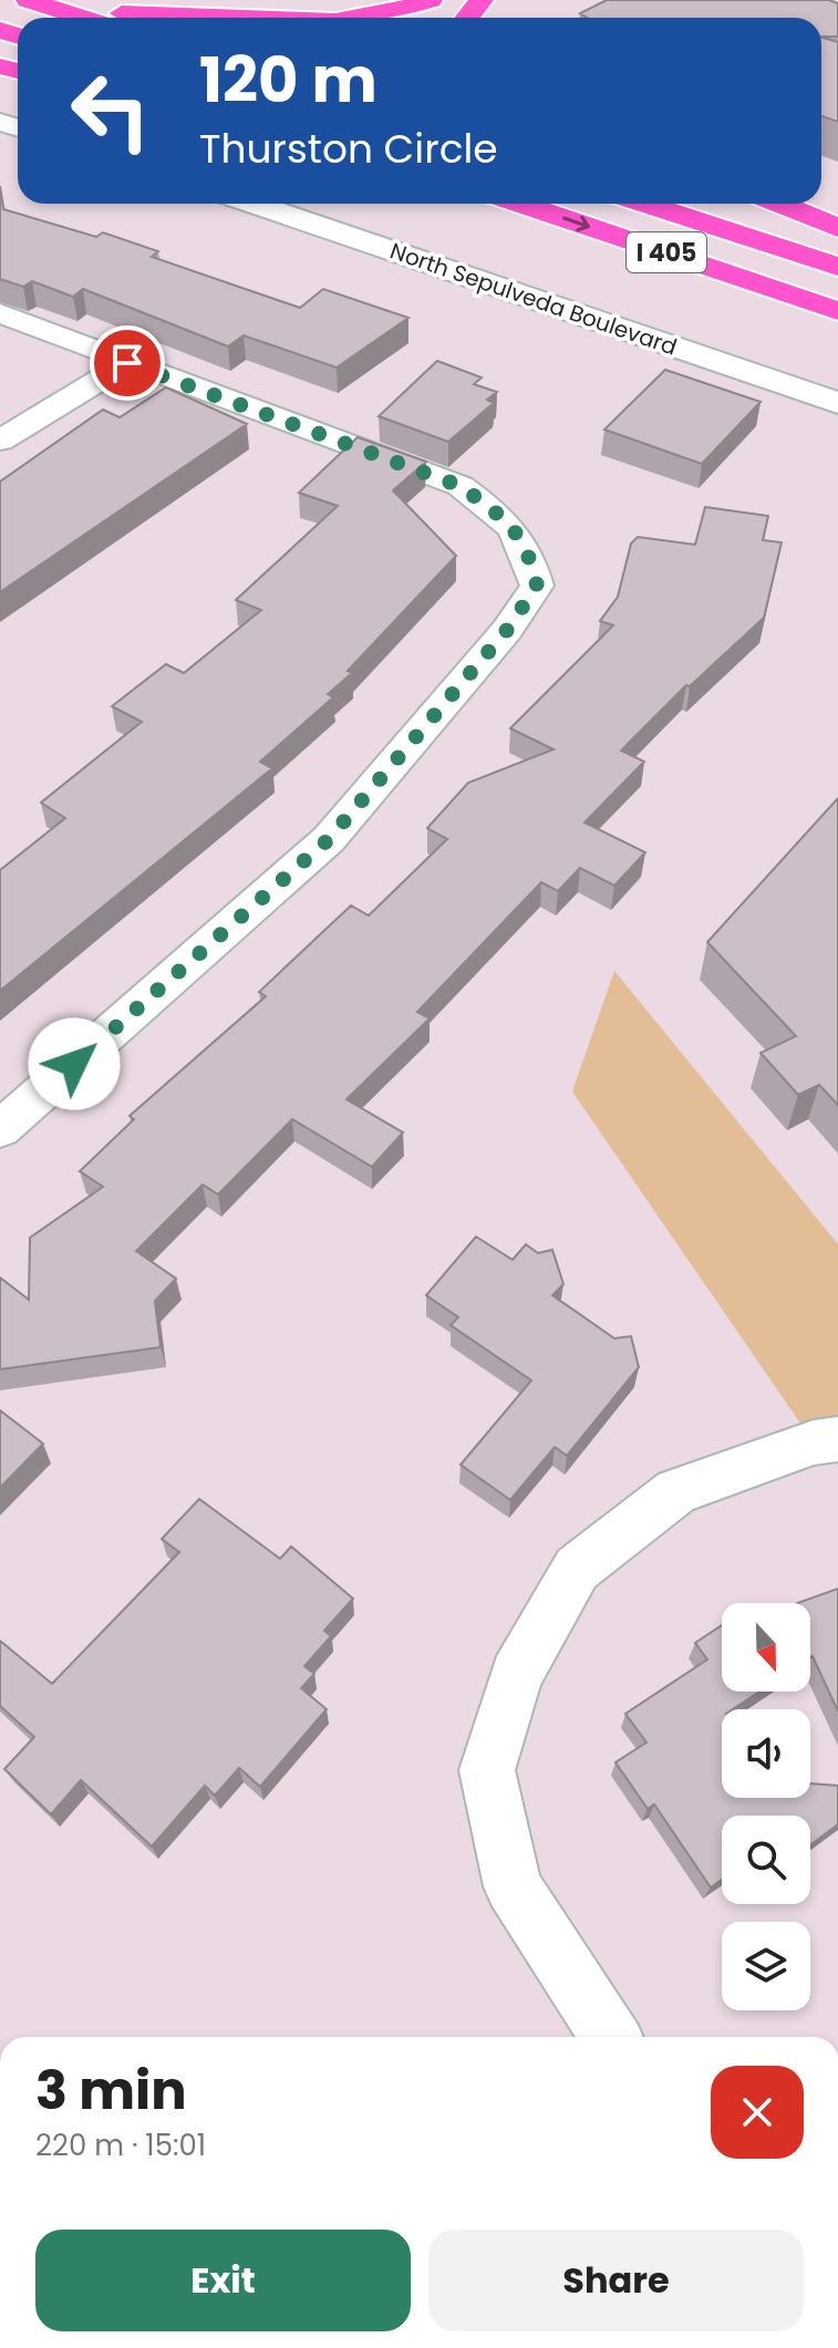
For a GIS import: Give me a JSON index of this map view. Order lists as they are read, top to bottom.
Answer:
{
  "streets": {
    "highway": ["I 405"],
    "main road": ["North Sepulveda Boulevard"]
  },
  "north": "bottom",
  "page": {
    "turn": ["120 m", "Thurston Circle"],
    "heading": ["3 min", "220 m · 15:01"],
    "buttons": ["Exit", "Share"]
  }
}
